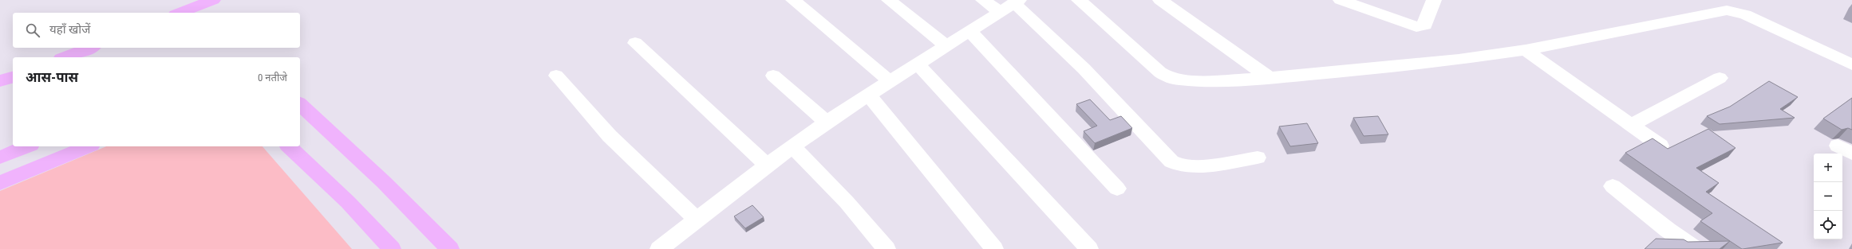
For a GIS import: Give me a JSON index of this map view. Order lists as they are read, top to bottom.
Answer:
{
  "page": {
    "search": "यहाँ खोजें",
    "heading": ["आस-पास", "0 नतीजे"],
    "map_buttons": ["+", "−"]
  }
}
